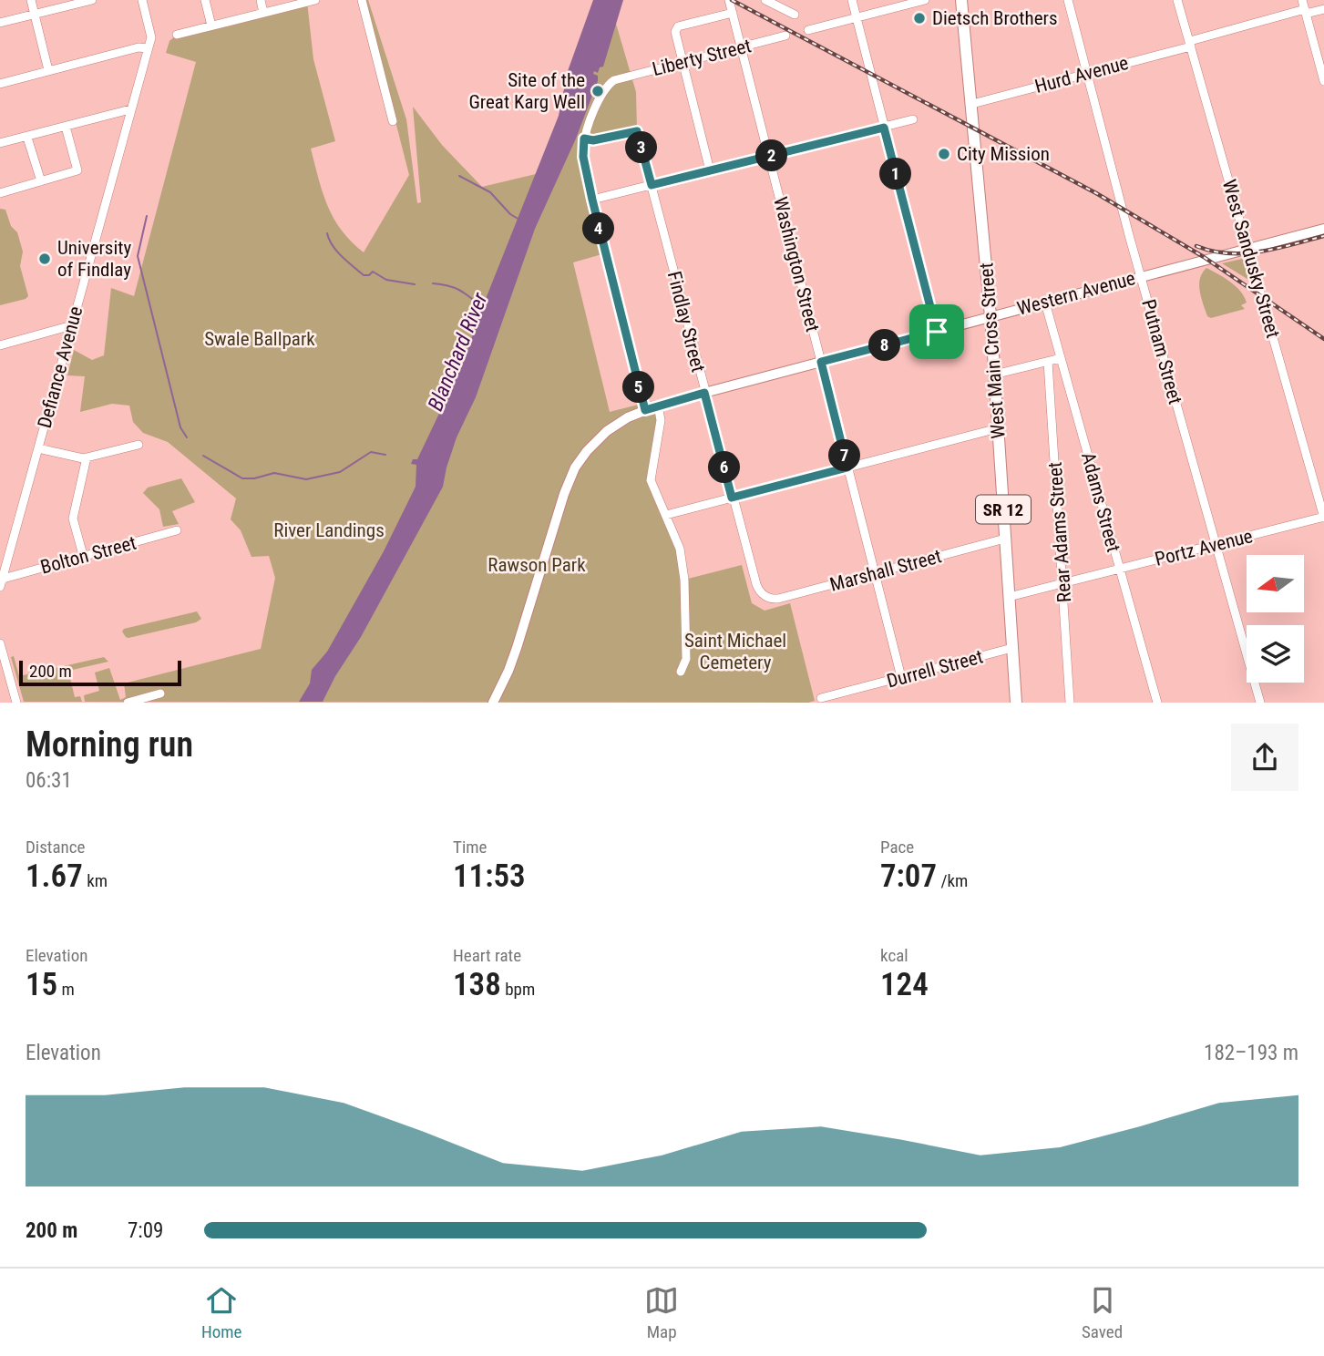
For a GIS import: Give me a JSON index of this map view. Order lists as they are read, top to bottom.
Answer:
{
  "streets": {
    "highway": ["West Main Cross Street", "SR 12"],
    "main road": ["Western Avenue"],
    "street": [
      "Liberty Street",
      "Hurd Avenue",
      "West Sandusky Street",
      "Washington Street",
      "Findlay Street",
      "Putnam Street",
      "Defiance Avenue",
      "Adams Street",
      "Rear Adams Street",
      "Portz Avenue",
      "Bolton Street",
      "Marshall Street",
      "Durrell Street"
    ]
  },
  "crossings": [
    ["Liberty Street", "Washington Street"],
    ["Liberty Street", "Findlay Street"],
    ["Hurd Avenue", "West Sandusky Street"],
    ["Hurd Avenue", "West Main Cross Street"],
    ["Hurd Avenue", "Putnam Street"],
    ["West Sandusky Street", "Western Avenue"],
    ["West Sandusky Street", "Portz Avenue"],
    ["Washington Street", "Western Avenue"],
    ["Washington Street", "Marshall Street"],
    ["Washington Street", "Durrell Street"],
    ["Western Avenue", "Findlay Street"],
    ["Western Avenue", "West Main Cross Street"],
    ["Western Avenue", "Putnam Street"],
    ["Western Avenue", "Adams Street"],
    ["Findlay Street", "Marshall Street"],
    ["West Main Cross Street", "Portz Avenue"],
    ["West Main Cross Street", "Marshall Street"],
    ["West Main Cross Street", "Durrell Street"],
    ["Putnam Street", "Portz Avenue"],
    ["Defiance Avenue", "Bolton Street"],
    ["Adams Street", "Portz Avenue"],
    ["Rear Adams Street", "Portz Avenue"]
  ],
  "water": ["Blanchard River"],
  "parks": [
    "Swale Ballpark",
    "River Landings",
    "Rawson Park",
    "Saint Michael Cemetery"
  ],
  "places": [
    "Dietsch Brothers",
    "Site of the Great Karg Well",
    "City Mission",
    "University of Findlay"
  ],
  "scale_bar": "200 m",
  "north": "left",
  "page": {
    "pins": [
      "3",
      "2",
      "1",
      "4",
      "8",
      "5",
      "7",
      "6"
    ],
    "scale": "200 m",
    "heading": ["Morning run", "06:31"],
    "stats": [
      ["Distance", "1.67 km"],
      ["Time", "11:53"],
      ["Pace", "7:07 /km"],
      ["Elevation", "15 m"],
      ["Heart rate", "138 bpm"],
      ["kcal", "124"]
    ],
    "chart": ["Elevation", "182–193 m"],
    "list": [
      {
        "name": "200 m",
        "note": "7:09"
      }
    ],
    "tabs": ["Home", "Map", "Saved"]
  }
}
